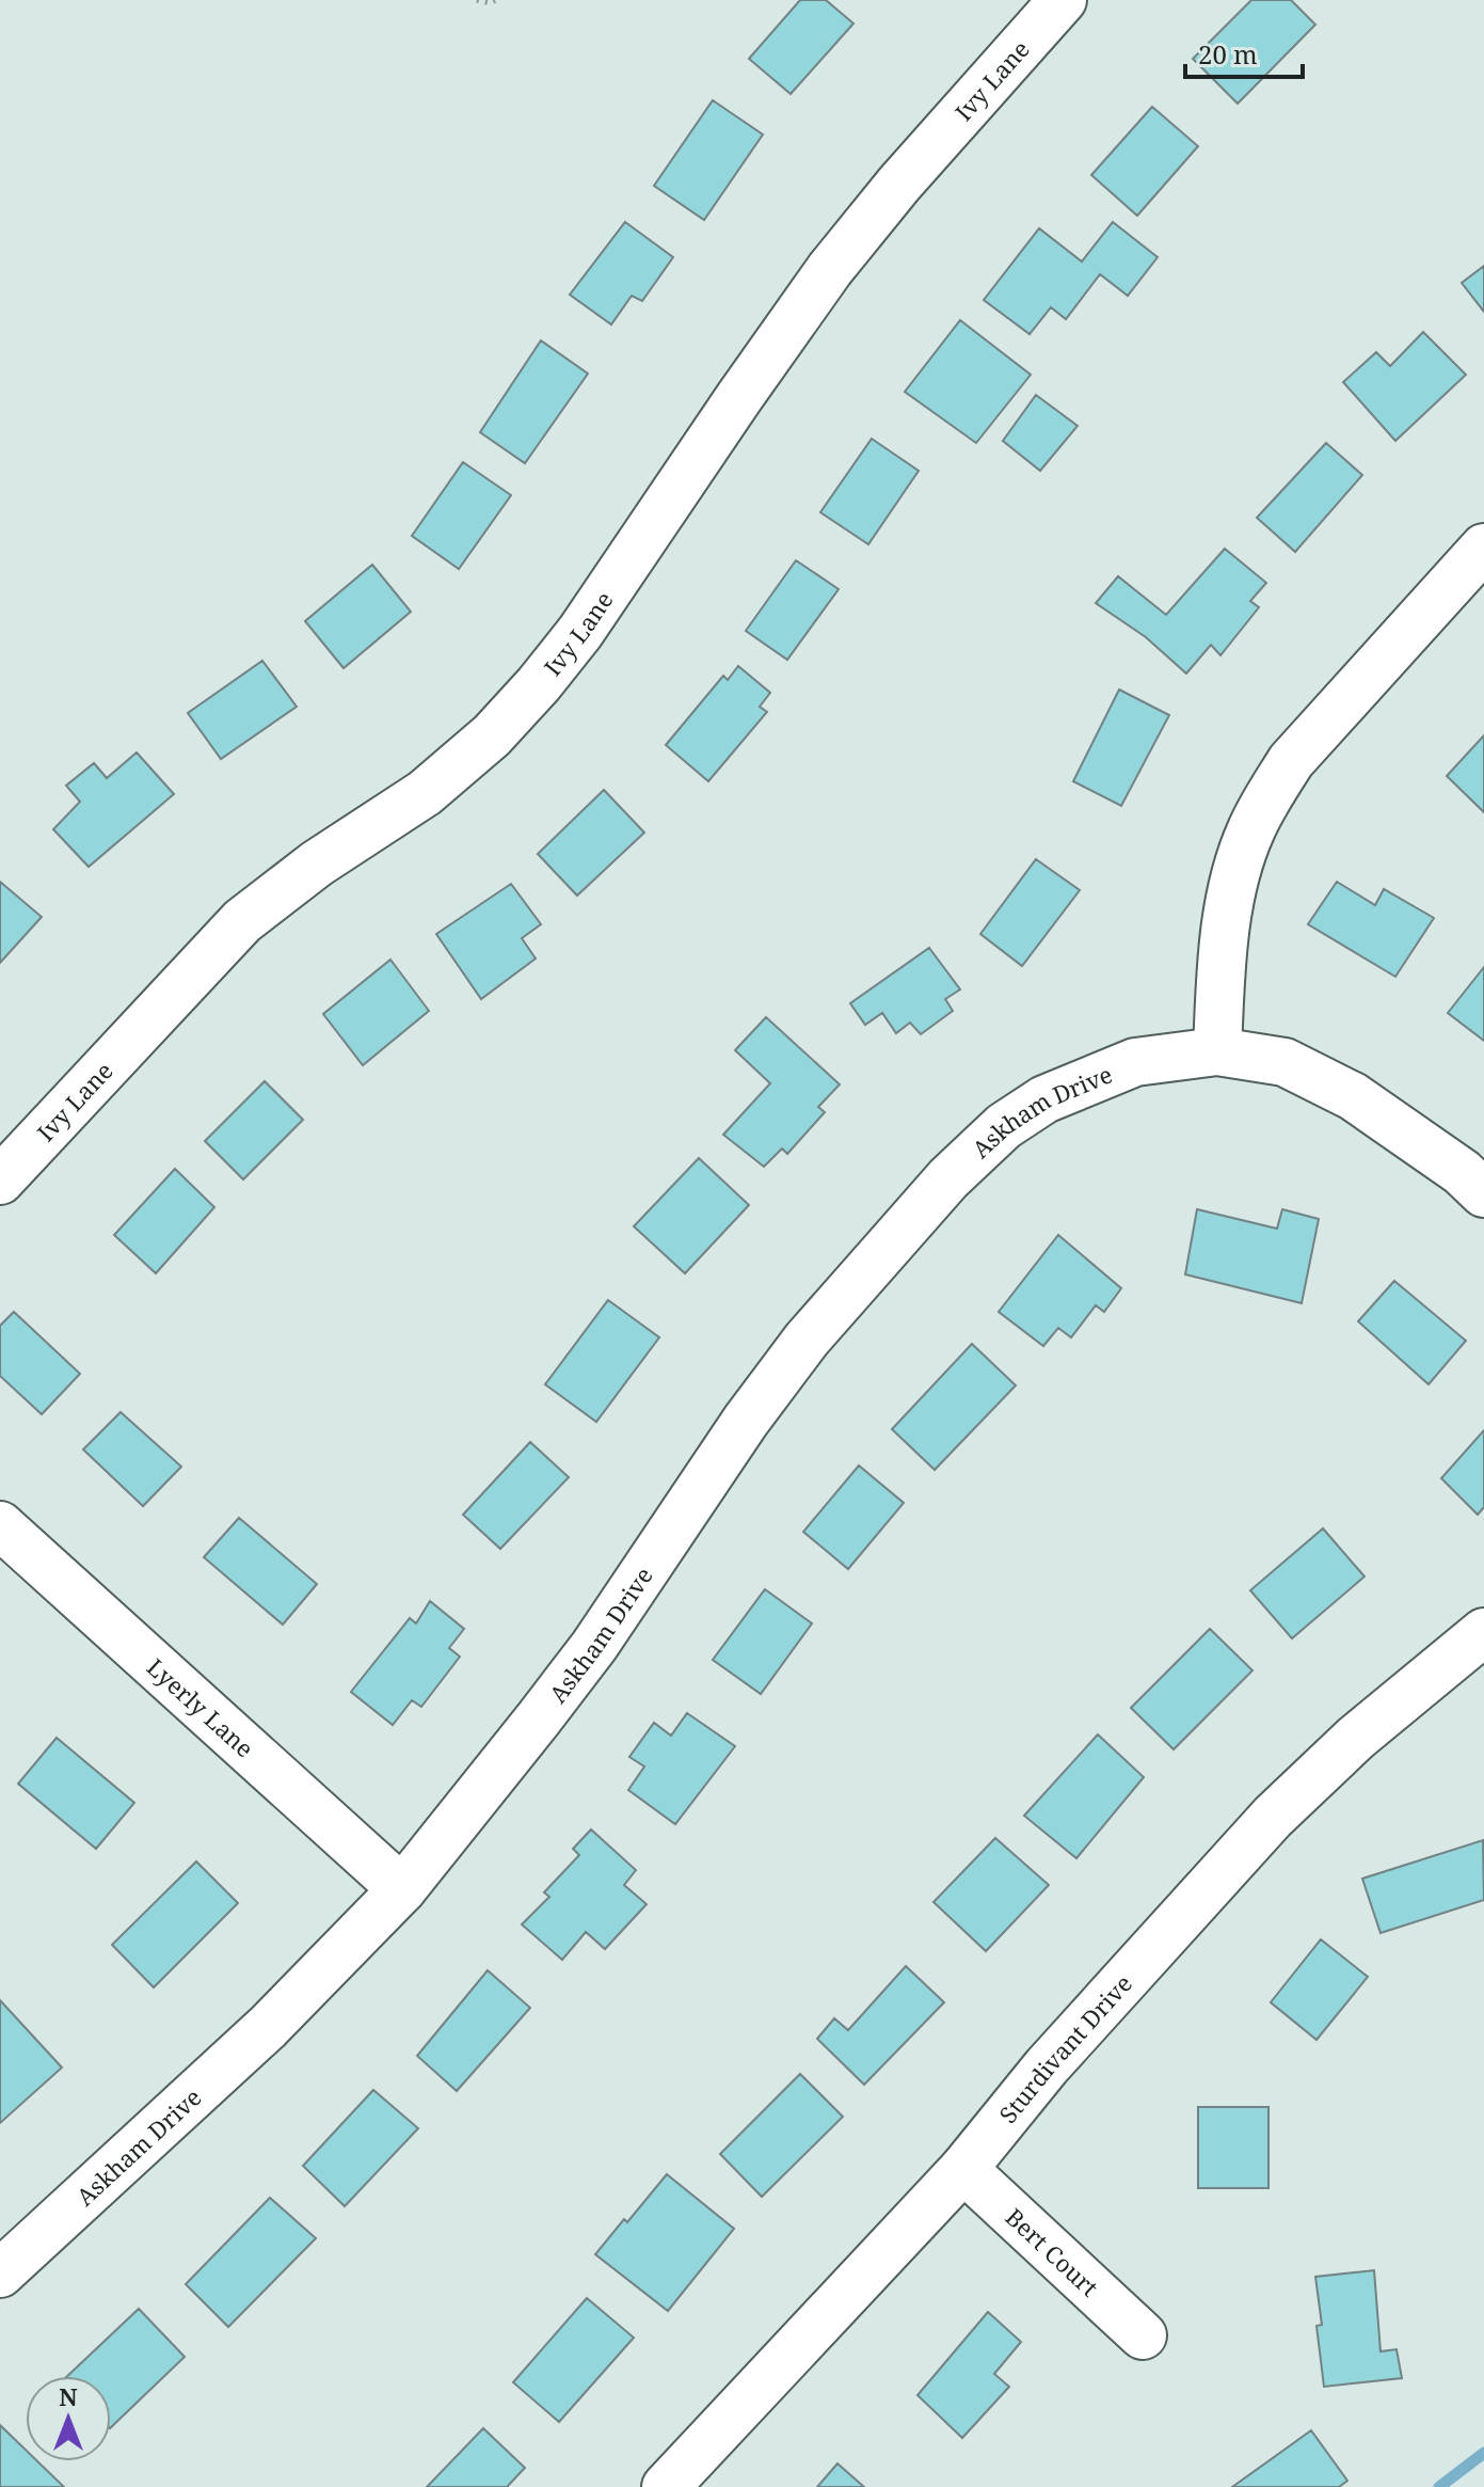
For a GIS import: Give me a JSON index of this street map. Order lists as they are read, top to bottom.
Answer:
{
  "streets": {
    "street": [
      "Ivy Lane",
      "Askham Drive",
      "Lyerly Lane",
      "Sturdivant Drive",
      "Bert Court"
    ]
  },
  "crossings": [
    ["Askham Drive", "Lyerly Lane"],
    ["Sturdivant Drive", "Bert Court"]
  ],
  "scale_bar": "20 m",
  "north": "top"
}
